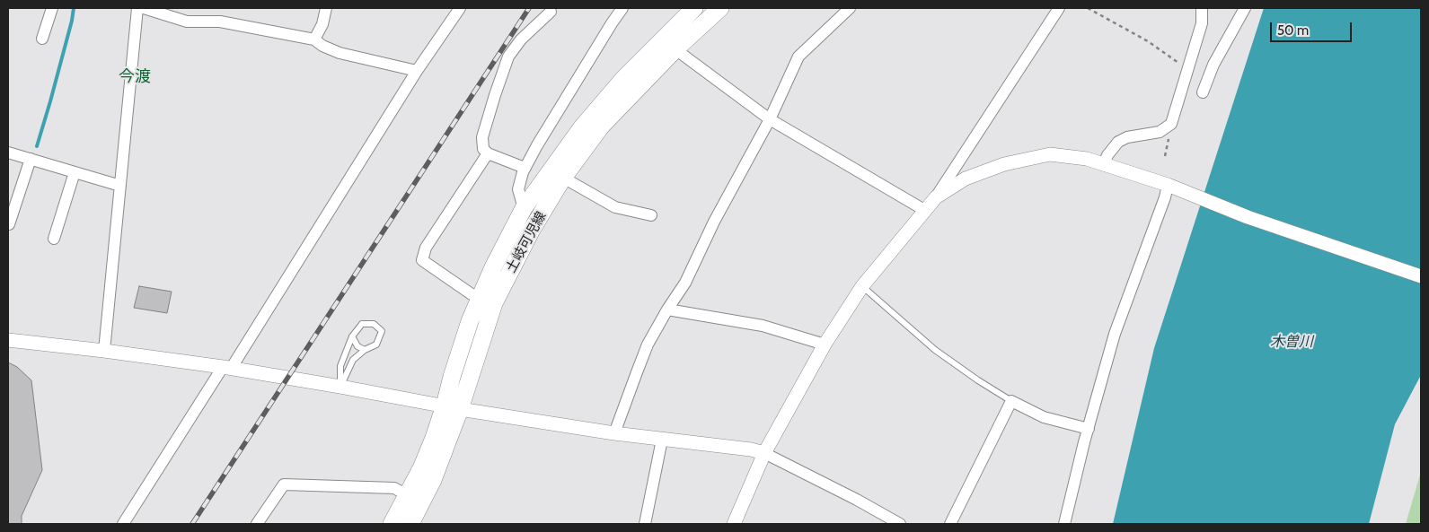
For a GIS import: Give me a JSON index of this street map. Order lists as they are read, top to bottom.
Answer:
{
  "streets": {
    "main road": ["土岐可児線"]
  },
  "districts": ["今渡"],
  "water": ["木曽川"],
  "scale_bar": "50 m"
}
